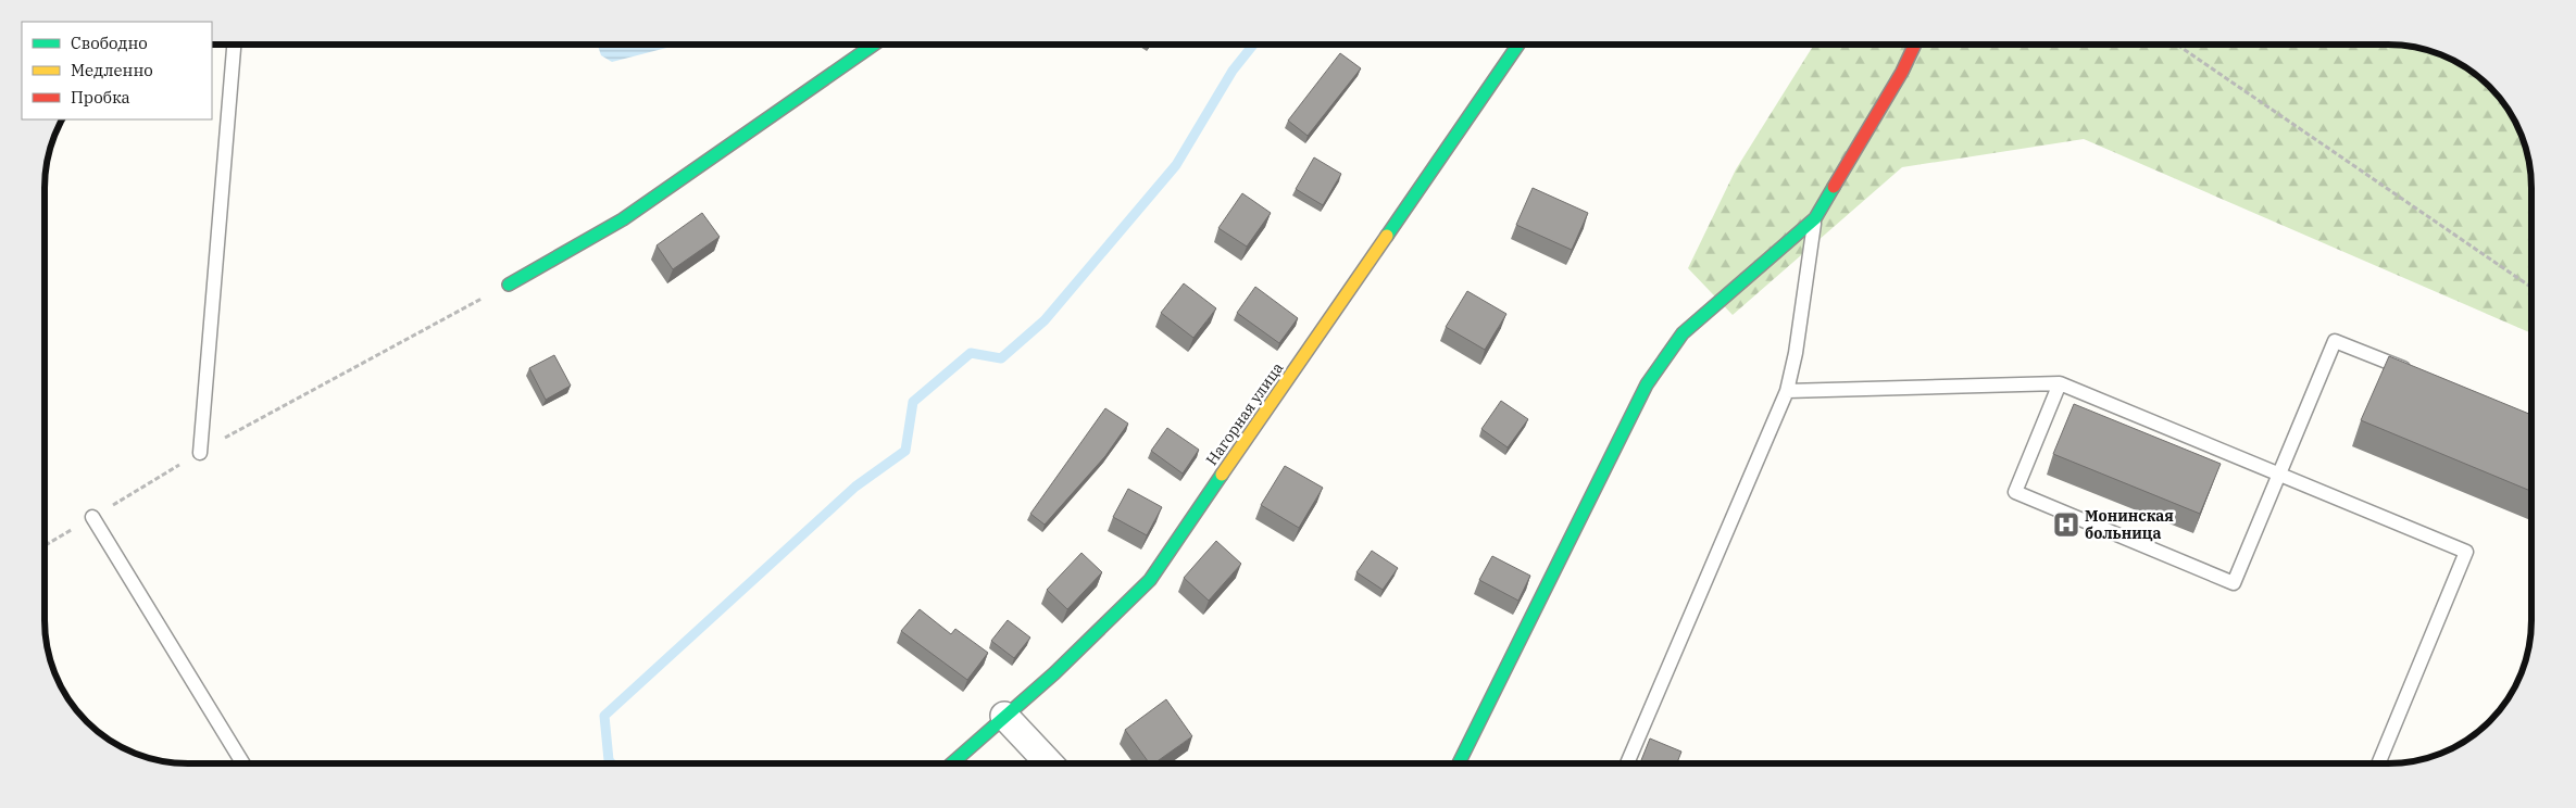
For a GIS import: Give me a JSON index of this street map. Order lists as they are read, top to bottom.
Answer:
{
  "streets": {
    "street": ["Нагорная улица"]
  },
  "places": {
    "hospital": ["Монинская больница"]
  },
  "legend": ["Свободно", "Медленно", "Пробка"]
}
